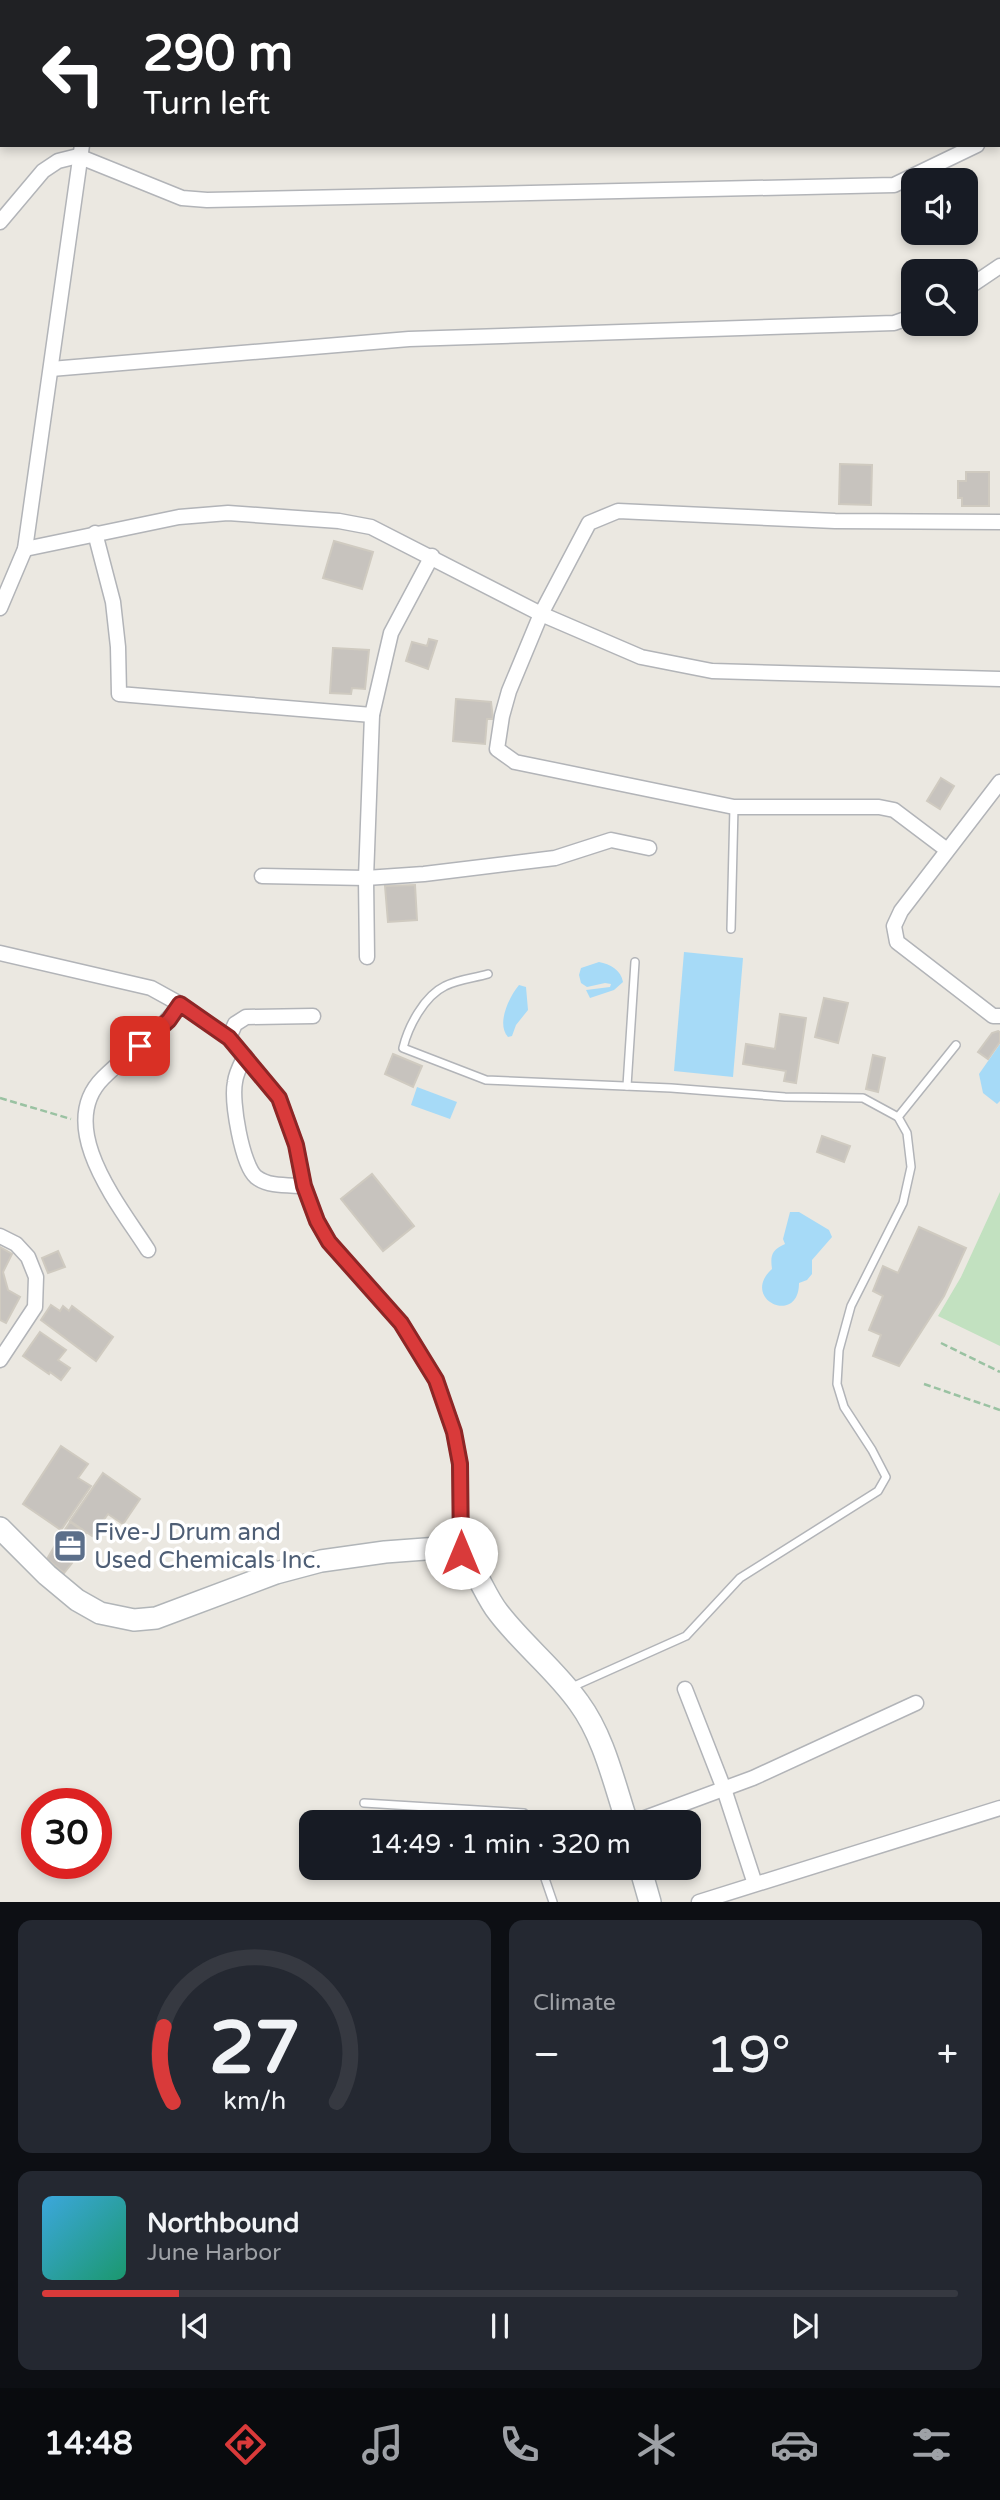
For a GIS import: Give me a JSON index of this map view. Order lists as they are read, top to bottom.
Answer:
{
  "places": {
    "office": ["Five-J Drum and Used Chemicals Inc."]
  },
  "page": {
    "turn": ["290 m", "Turn left"],
    "limit": "30",
    "trip": "14:49 · 1 min · 320 m",
    "tile": "Climate",
    "heat": ["−", "19°", "+"],
    "song": ["Northbound", "June Harbor"],
    "tabs": "14:48",
    "gauge": ["27", "km/h"]
  }
}
